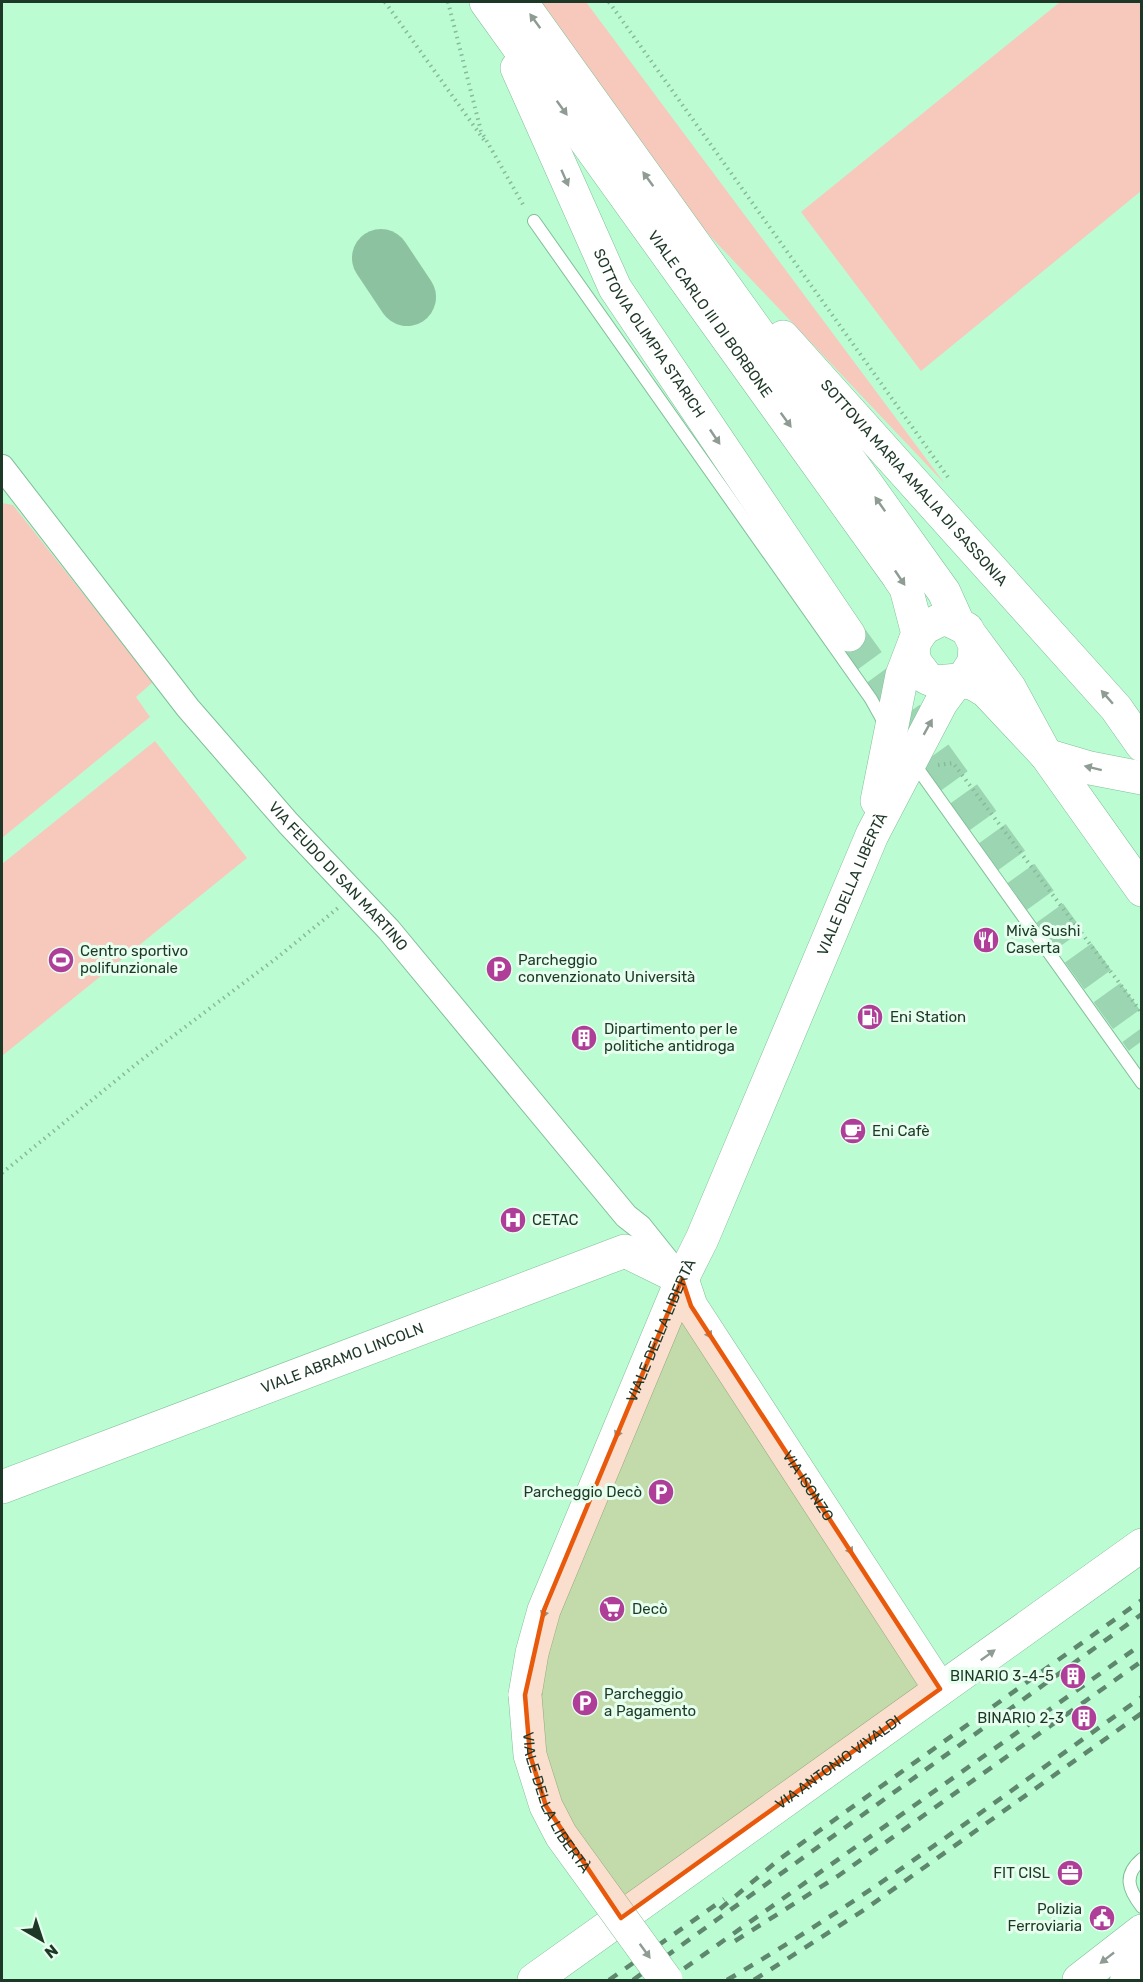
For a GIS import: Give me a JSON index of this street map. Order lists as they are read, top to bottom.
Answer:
{
  "streets": {
    "street": [
      "VIALE CARLO III DI BORBONE",
      "SOTTOVIA OLIMPIA STARICH",
      "SOTTOVIA MARIA AMALIA DI SASSONIA",
      "VIA FEUDO DI SAN MARTINO",
      "VIALE DELLA LIBERTÀ",
      "VIALE ABRAMO LINCOLN",
      "VIA ISONZO",
      "VIA ANTONIO VIVALDI"
    ]
  },
  "crossings": [
    ["VIALE CARLO III DI BORBONE", "SOTTOVIA OLIMPIA STARICH"],
    ["VIALE CARLO III DI BORBONE", "SOTTOVIA MARIA AMALIA DI SASSONIA"],
    ["VIALE CARLO III DI BORBONE", "VIALE DELLA LIBERTÀ"],
    ["VIA FEUDO DI SAN MARTINO", "VIALE DELLA LIBERTÀ"],
    ["VIA FEUDO DI SAN MARTINO", "VIALE ABRAMO LINCOLN"],
    ["VIA FEUDO DI SAN MARTINO", "VIA ISONZO"],
    ["VIALE DELLA LIBERTÀ", "VIALE ABRAMO LINCOLN"],
    ["VIALE DELLA LIBERTÀ", "VIA ISONZO"],
    ["VIALE ABRAMO LINCOLN", "VIA ISONZO"],
    ["VIA ISONZO", "VIA ANTONIO VIVALDI"]
  ],
  "one_way": ["SOTTOVIA OLIMPIA STARICH", "SOTTOVIA MARIA AMALIA DI SASSONIA", "VIA ISONZO"],
  "places": {
    "restaurant": ["Mivà Sushi Caserta"],
    "sports": ["Centro sportivo polifunzionale"],
    "parking": ["Parcheggio convenzionato Università", "Parcheggio Decò", "Parcheggio a Pagamento"],
    "fuel station": ["Eni Station"],
    "building": ["Dipartimento per le politiche antidroga", "BINARIO 3-4-5", "BINARIO 2-3"],
    "cafe": ["Eni Cafè"],
    "hospital": ["CETAC"],
    "supermarket": ["Decò"],
    "office": ["FIT CISL"],
    "public building": ["Polizia Ferroviaria"]
  },
  "north": "bottom right"
}
